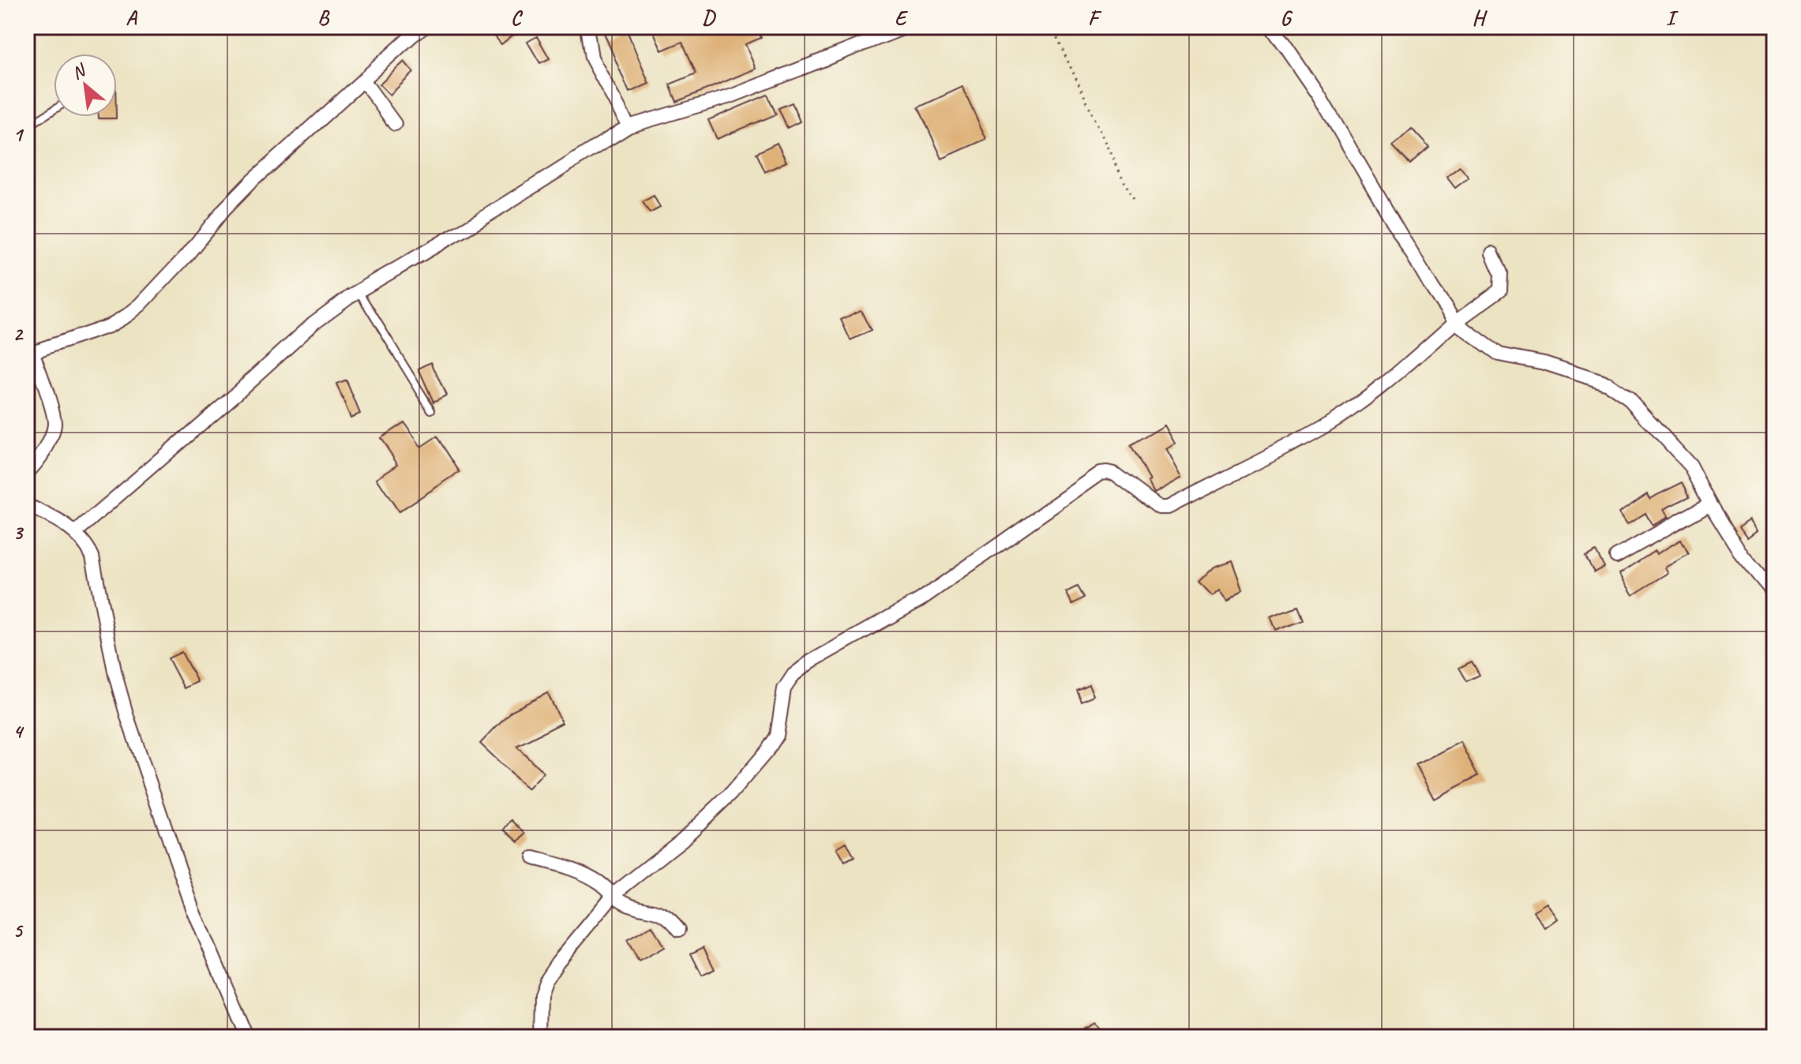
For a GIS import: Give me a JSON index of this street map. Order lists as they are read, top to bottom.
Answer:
{
  "north": "top left",
  "grid": {
    "columns": [
      "A",
      "B",
      "C",
      "D",
      "E",
      "F",
      "G",
      "H",
      "I"
    ],
    "rows": [
      "1",
      "2",
      "3",
      "4",
      "5"
    ]
  }
}
